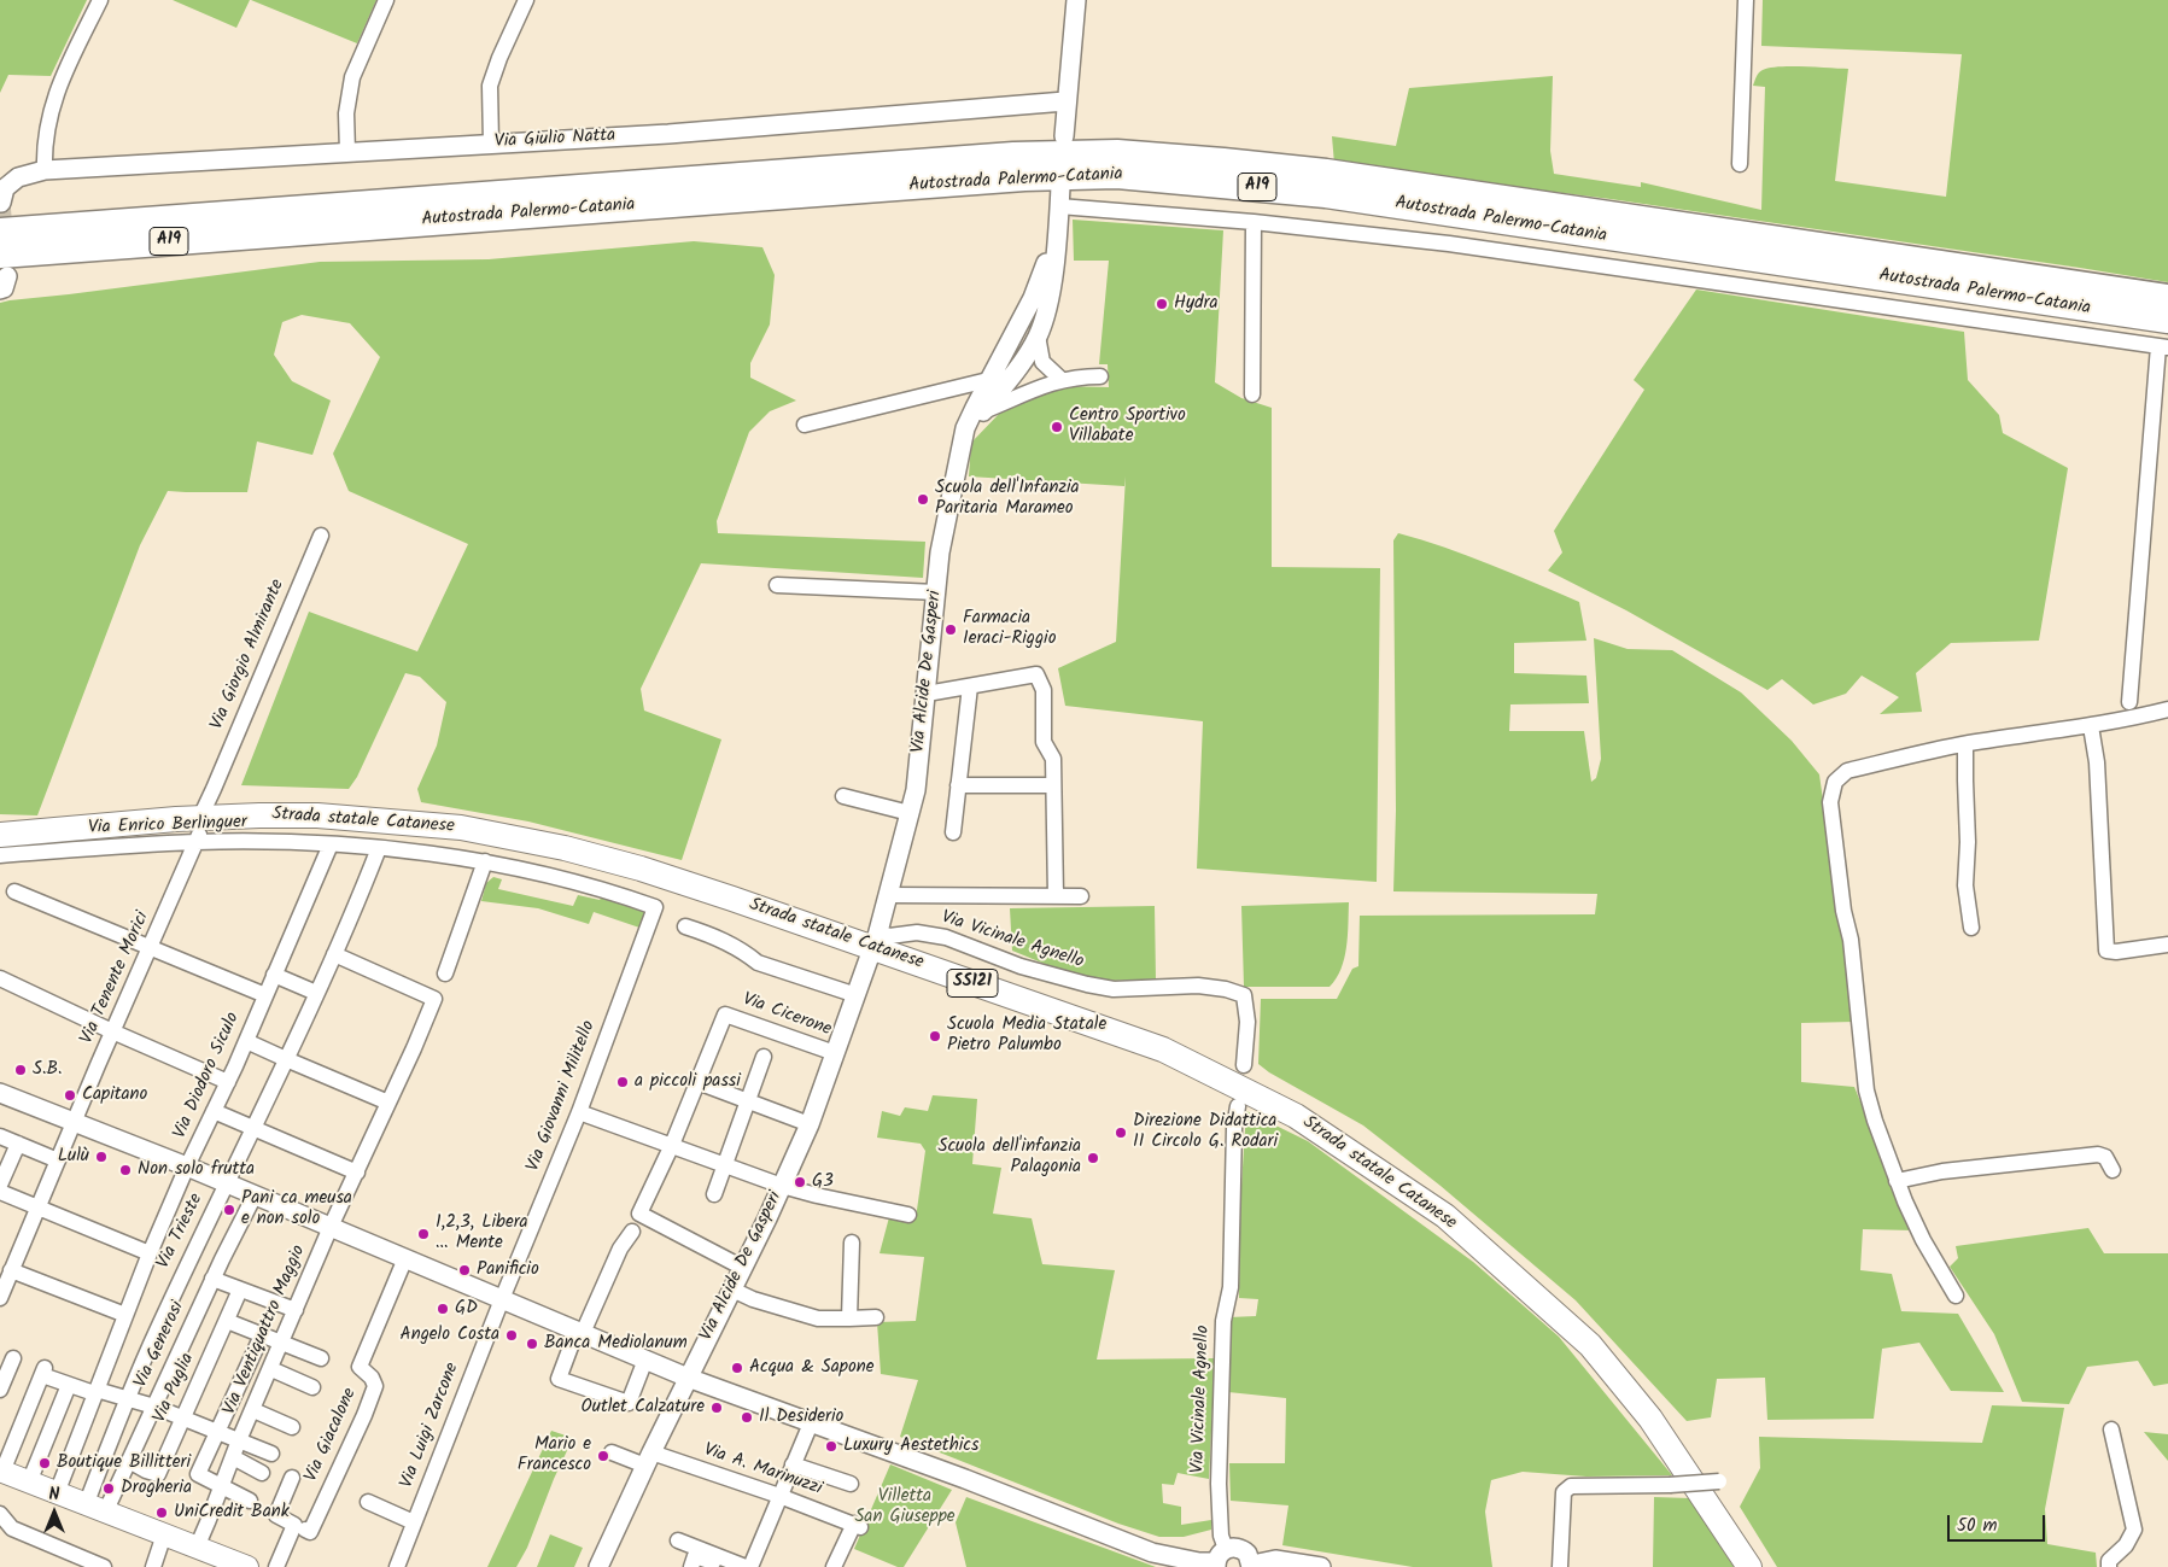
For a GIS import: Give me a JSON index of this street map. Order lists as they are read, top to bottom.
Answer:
{
  "streets": {
    "highway": ["Autostrada Palermo-Catania", "A19"],
    "main road": ["Strada statale Catanese", "SS121"],
    "street": [
      "Via Giulio Natta",
      "Via Giorgio Almirante",
      "Via Alcide De Gasperi",
      "Via Enrico Berlinguer",
      "Via Vicinale Agnello",
      "Via Tenente Morici",
      "Via Cicerone",
      "Via Diodoro Siculo",
      "Via Giovanni Militello",
      "Via Trieste",
      "Via Ventiquattro Maggio",
      "Via Generosi",
      "Via Puglia",
      "Via Luigi Zarcone",
      "Via Giacalone",
      "Via A. Marinuzzi"
    ]
  },
  "crossings": [
    ["Via Alcide De Gasperi", "Via Vicinale Agnello"],
    ["Via Alcide De Gasperi", "Via Cicerone"],
    ["Via Alcide De Gasperi", "Via A. Marinuzzi"],
    ["Via Enrico Berlinguer", "Via Tenente Morici"],
    ["Via Enrico Berlinguer", "Via Diodoro Siculo"],
    ["Via Enrico Berlinguer", "Via Giovanni Militello"],
    ["Via Enrico Berlinguer", "Via Trieste"],
    ["Via Giovanni Militello", "Via Luigi Zarcone"],
    ["Via Trieste", "Via Ventiquattro Maggio"],
    ["Via Trieste", "Via Generosi"],
    ["Via Generosi", "Via Puglia"]
  ],
  "parks": ["Villetta San Giuseppe"],
  "places": [
    "Hydra",
    "Centro Sportivo Villabate",
    "Scuola dell'Infanzia Paritaria Marameo",
    "Farmacia Ieraci-Riggio",
    "Scuola Media Statale Pietro Palumbo",
    "S.B.",
    "a piccoli passi",
    "Capitano",
    "Direzione Didattica II Circolo G. Rodari",
    "Lulù",
    "Scuola dell'infanzia Palagonia",
    "Non solo frutta",
    "G3",
    "Pani ca meusa e non solo",
    "1,2,3, Libera ... Mente",
    "Panificio",
    "GD",
    "Angelo Costa",
    "Banca Mediolanum",
    "Acqua & Sapone",
    "Outlet Calzature",
    "Il Desiderio",
    "Luxury Aestethics",
    "Mario e Francesco",
    "Boutique Billitteri",
    "Drogheria",
    "UniCredit Bank"
  ],
  "scale_bar": "50 m",
  "north": "top"
}
